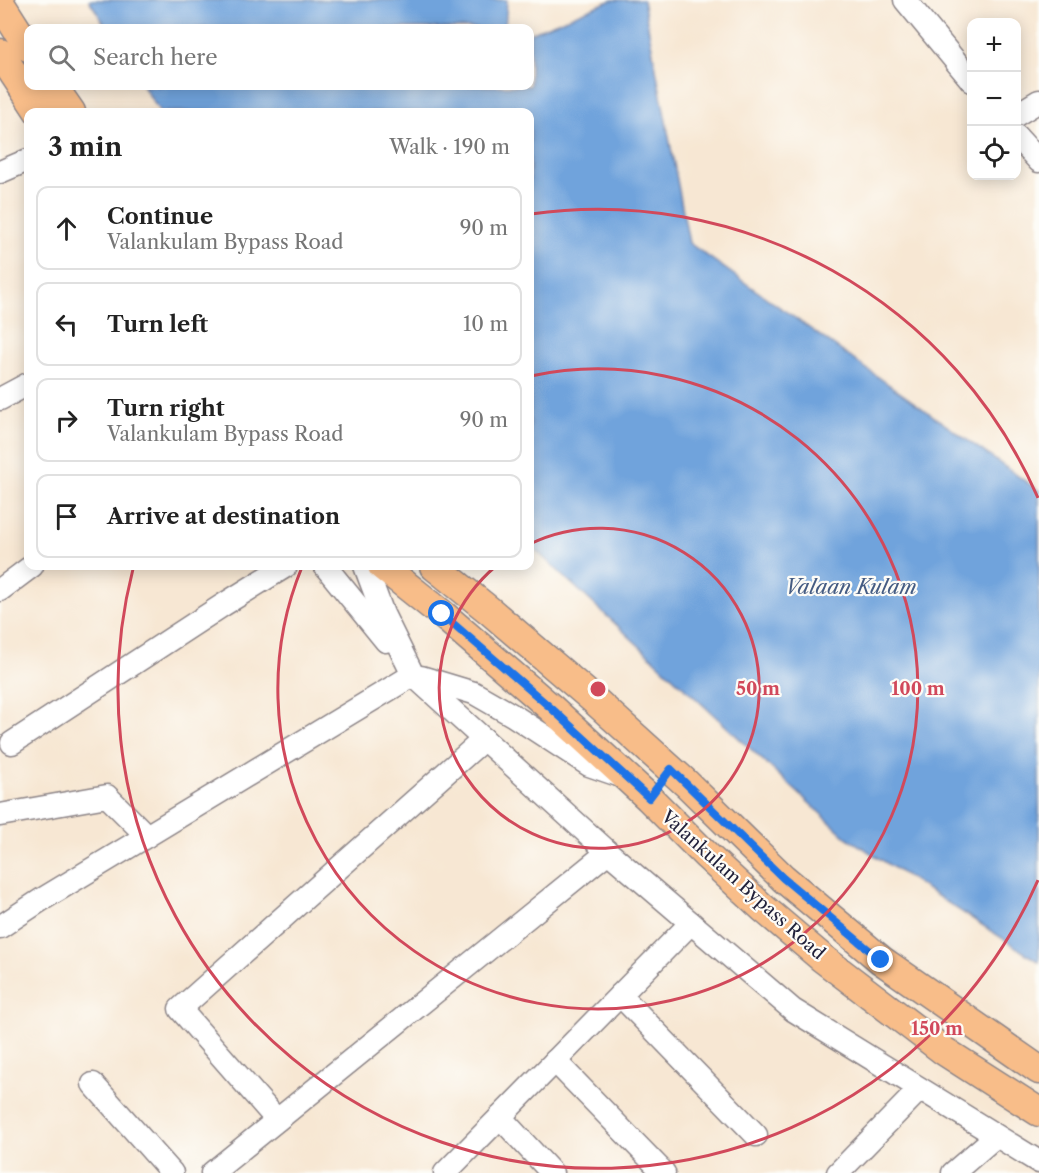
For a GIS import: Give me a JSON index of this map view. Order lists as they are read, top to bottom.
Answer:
{
  "streets": {
    "main road": ["Valankulam Bypass Road"]
  },
  "water": ["Valaan Kulam"],
  "page": {
    "map_buttons": ["+", "−"],
    "search": "Search here",
    "heading": ["3 min", "Walk · 190 m"],
    "list": [
      ["Continue", "Valankulam Bypass Road", "90 m"],
      ["Turn left", "10 m"],
      ["Turn right", "Valankulam Bypass Road", "90 m"],
      "Arrive at destination"
    ]
  },
  "rings": ["50 m", "100 m", "150 m"]
}
